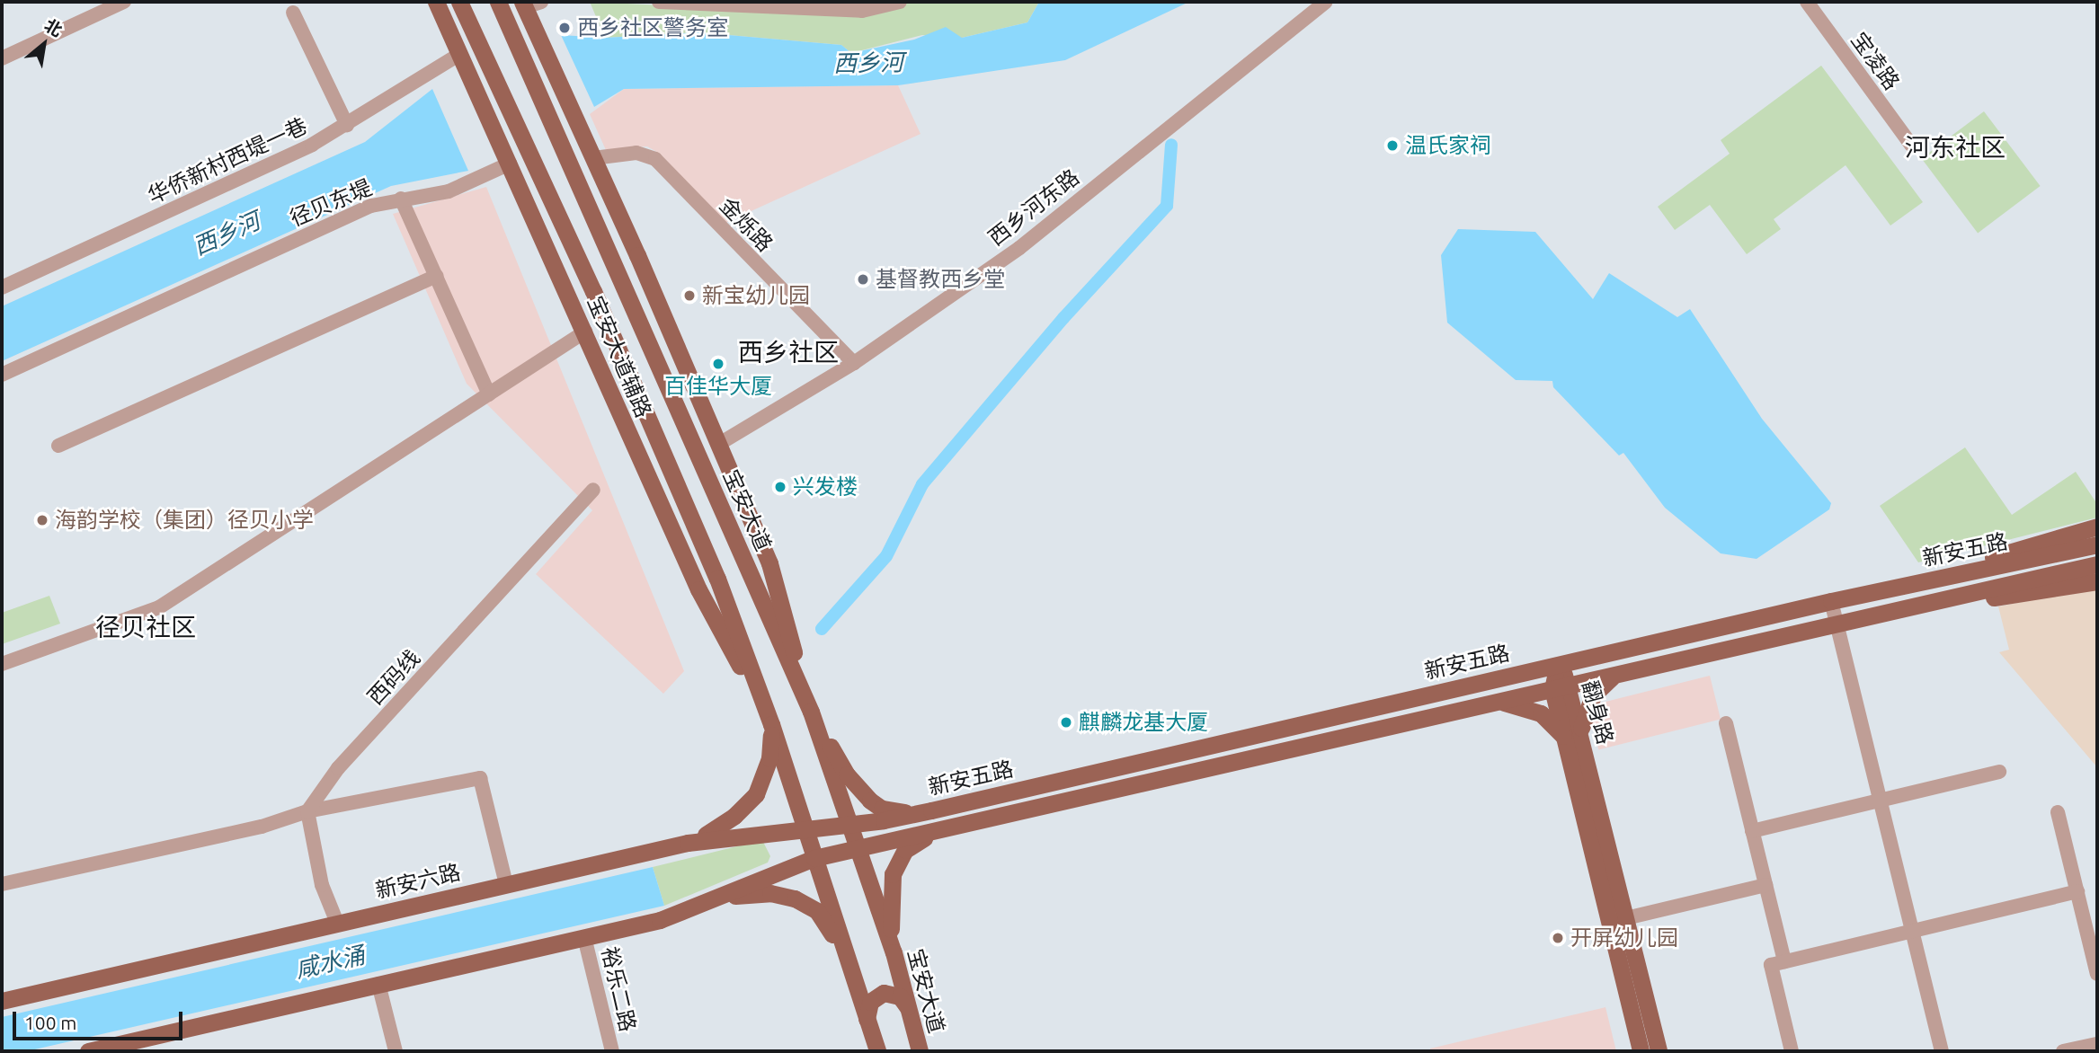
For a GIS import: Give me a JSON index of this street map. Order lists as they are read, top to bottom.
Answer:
{
  "streets": {
    "main road": [
      "宝安大道辅路",
      "宝安大道",
      "新安五路",
      "翻身路",
      "新安六路"
    ],
    "street": [
      "宝凌路",
      "华侨新村西堤一巷",
      "径贝东堤",
      "西乡河东路",
      "金烁路",
      "西码线",
      "裕乐二路"
    ]
  },
  "crossings": [
    ["华侨新村西堤一巷", "宝安大道辅路"],
    ["径贝东堤", "宝安大道辅路"],
    ["西乡河东路", "金烁路"],
    ["宝安大道", "新安五路"],
    ["宝安大道", "新安六路"],
    ["新安五路", "翻身路"],
    ["新安五路", "新安六路"]
  ],
  "districts": ["河东社区", "西乡社区", "径贝社区"],
  "water": ["西乡河", "咸水涌"],
  "places": [
    "西乡社区警务室",
    "温氏家祠",
    "基督教西乡堂",
    "新宝幼儿园",
    "百佳华大厦",
    "兴发楼",
    "海韵学校（集团）径贝小学",
    "麒麟龙基大厦",
    "开屏幼儿园"
  ],
  "scale_bar": "100 m",
  "north": "top right"
}
